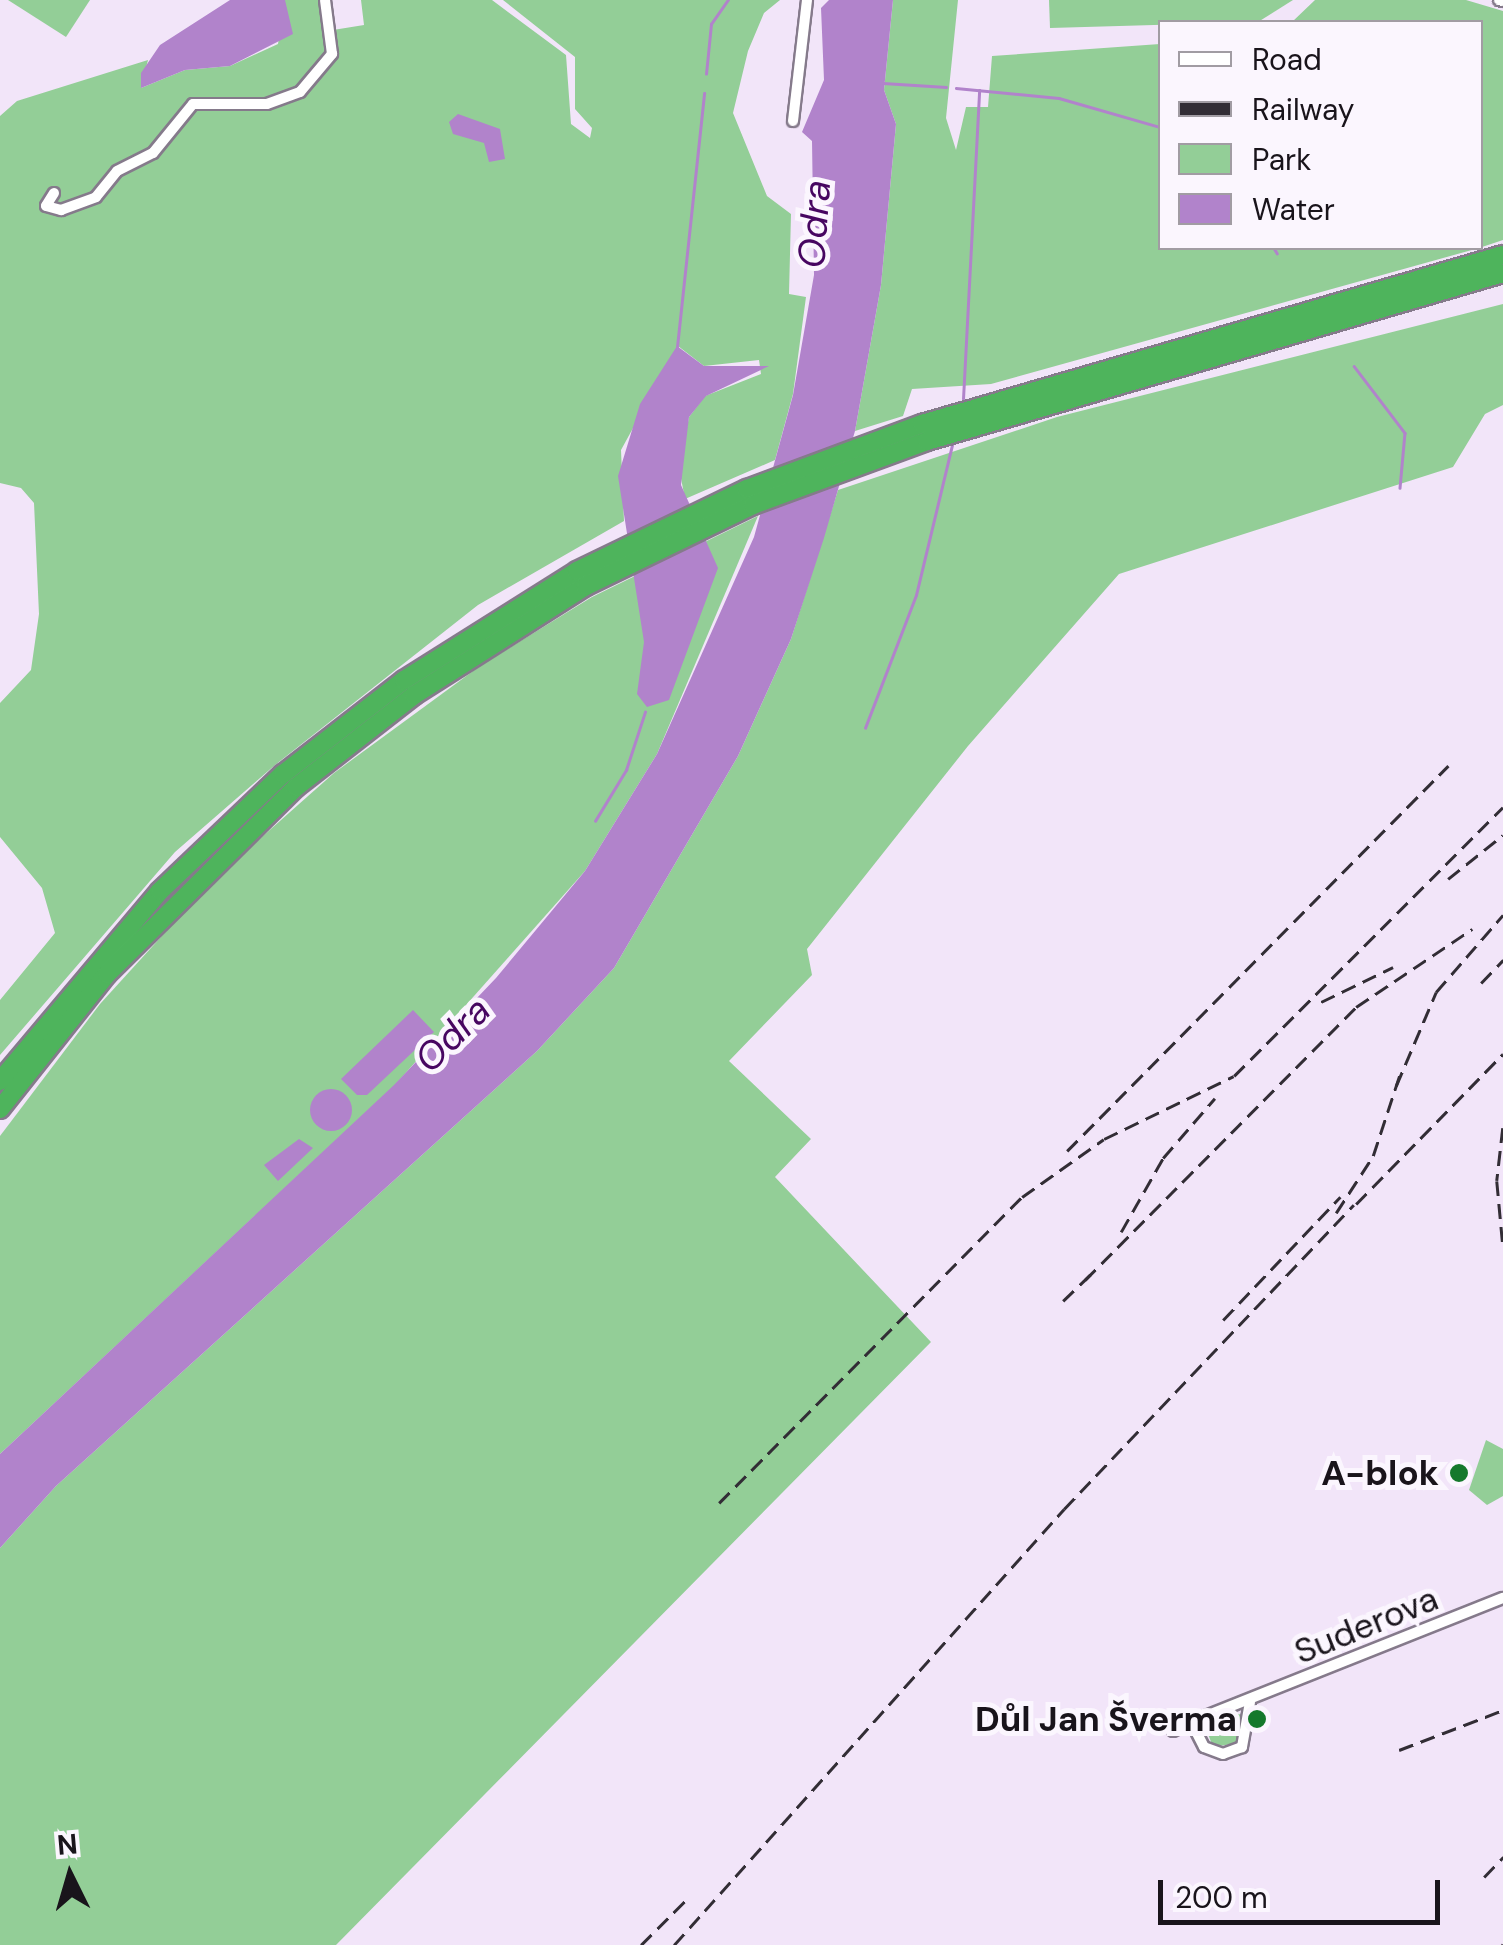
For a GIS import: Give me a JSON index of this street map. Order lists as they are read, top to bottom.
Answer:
{
  "streets": {
    "street": ["Suderova"]
  },
  "water": ["Odra"],
  "places": ["A-blok", "Důl Jan Šverma"],
  "legend": [
    "Road",
    "Railway",
    "Park",
    "Water"
  ],
  "scale_bar": "200 m",
  "north": "top"
}
